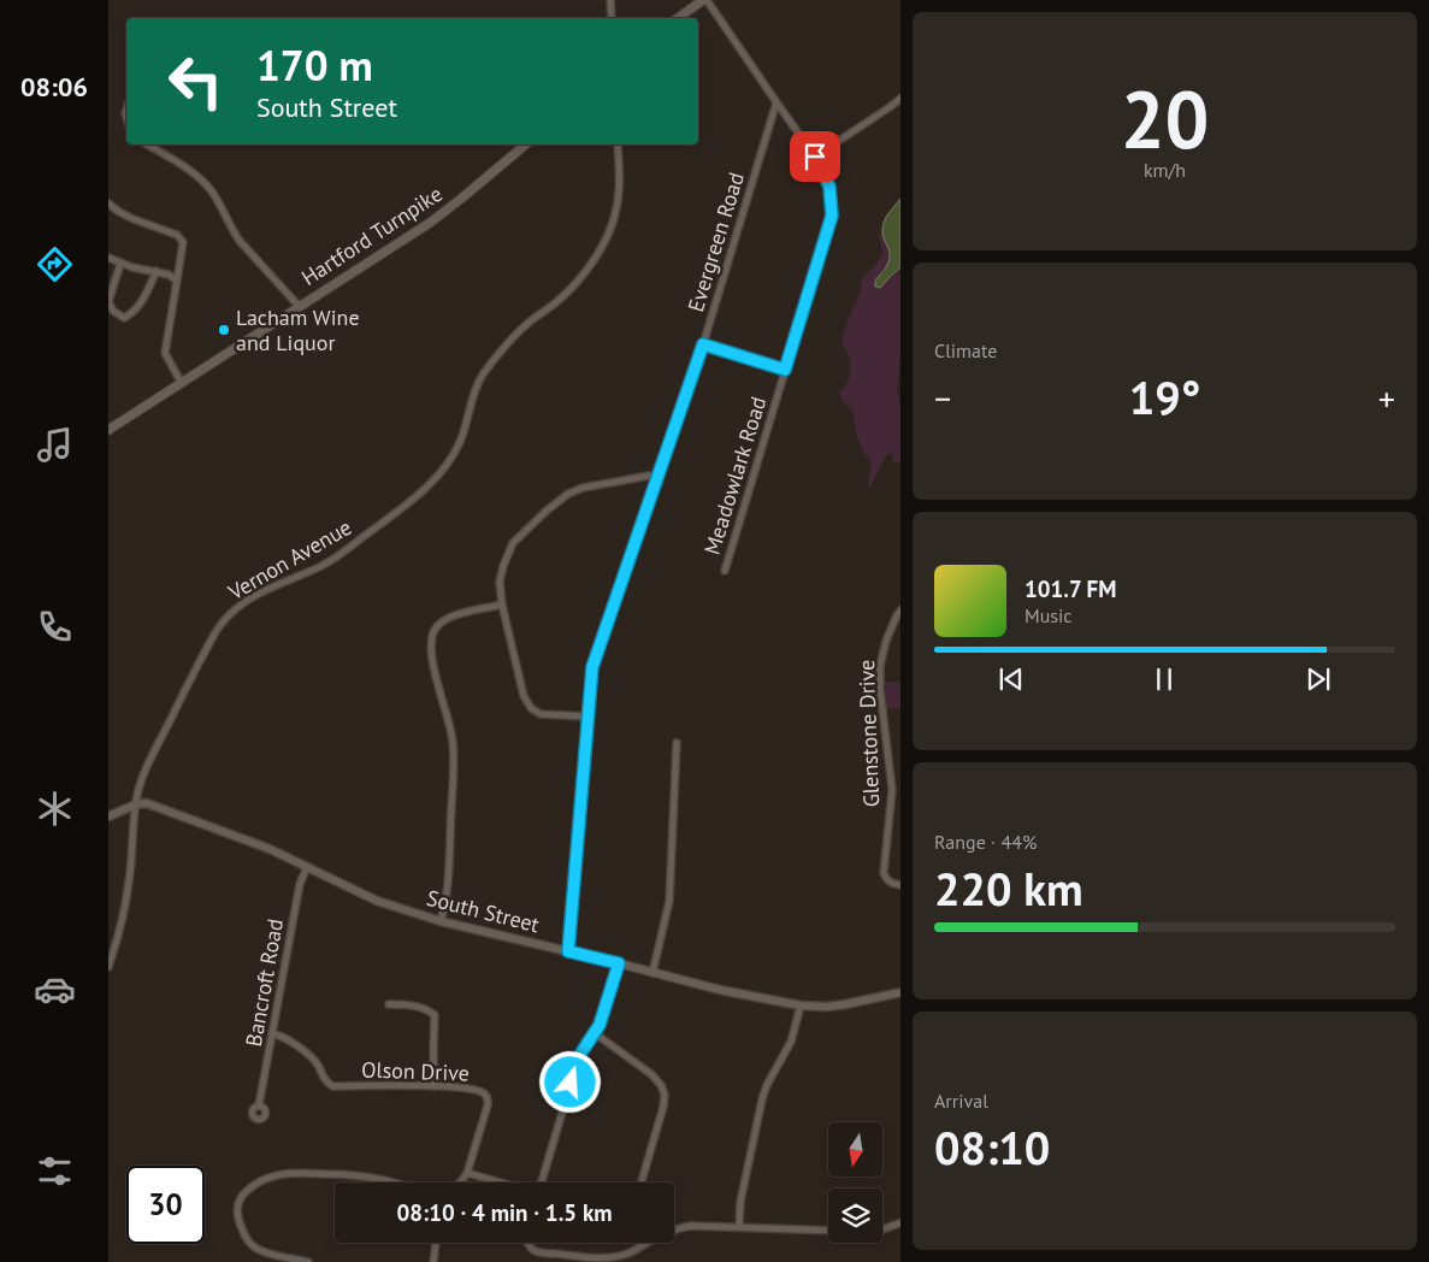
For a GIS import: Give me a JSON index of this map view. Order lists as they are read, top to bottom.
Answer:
{
  "streets": {
    "main road": ["Hartford Turnpike"],
    "street": [
      "Evergreen Road",
      "Meadowlark Road",
      "Vernon Avenue",
      "Glenstone Drive",
      "South Street",
      "Bancroft Road",
      "Olson Drive"
    ]
  },
  "crossings": [
    ["Evergreen Road", "Meadowlark Road"],
    ["Evergreen Road", "South Street"],
    ["Vernon Avenue", "South Street"],
    ["South Street", "Bancroft Road"],
    ["Bancroft Road", "Olson Drive"]
  ],
  "places": ["Lacham Wine and Liquor"],
  "north": "bottom",
  "page": {
    "tabs": "08:06",
    "tile": [
      ["20", "km/h"],
      "Climate",
      ["Range · 44%", "220 km"],
      ["Arrival", "08:10"]
    ],
    "turn": ["170 m", "South Street"],
    "heat": ["−", "19°", "+"],
    "song": ["101.7 FM", "Music"],
    "limit": "30",
    "trip": "08:10 · 4 min · 1.5 km"
  }
}
